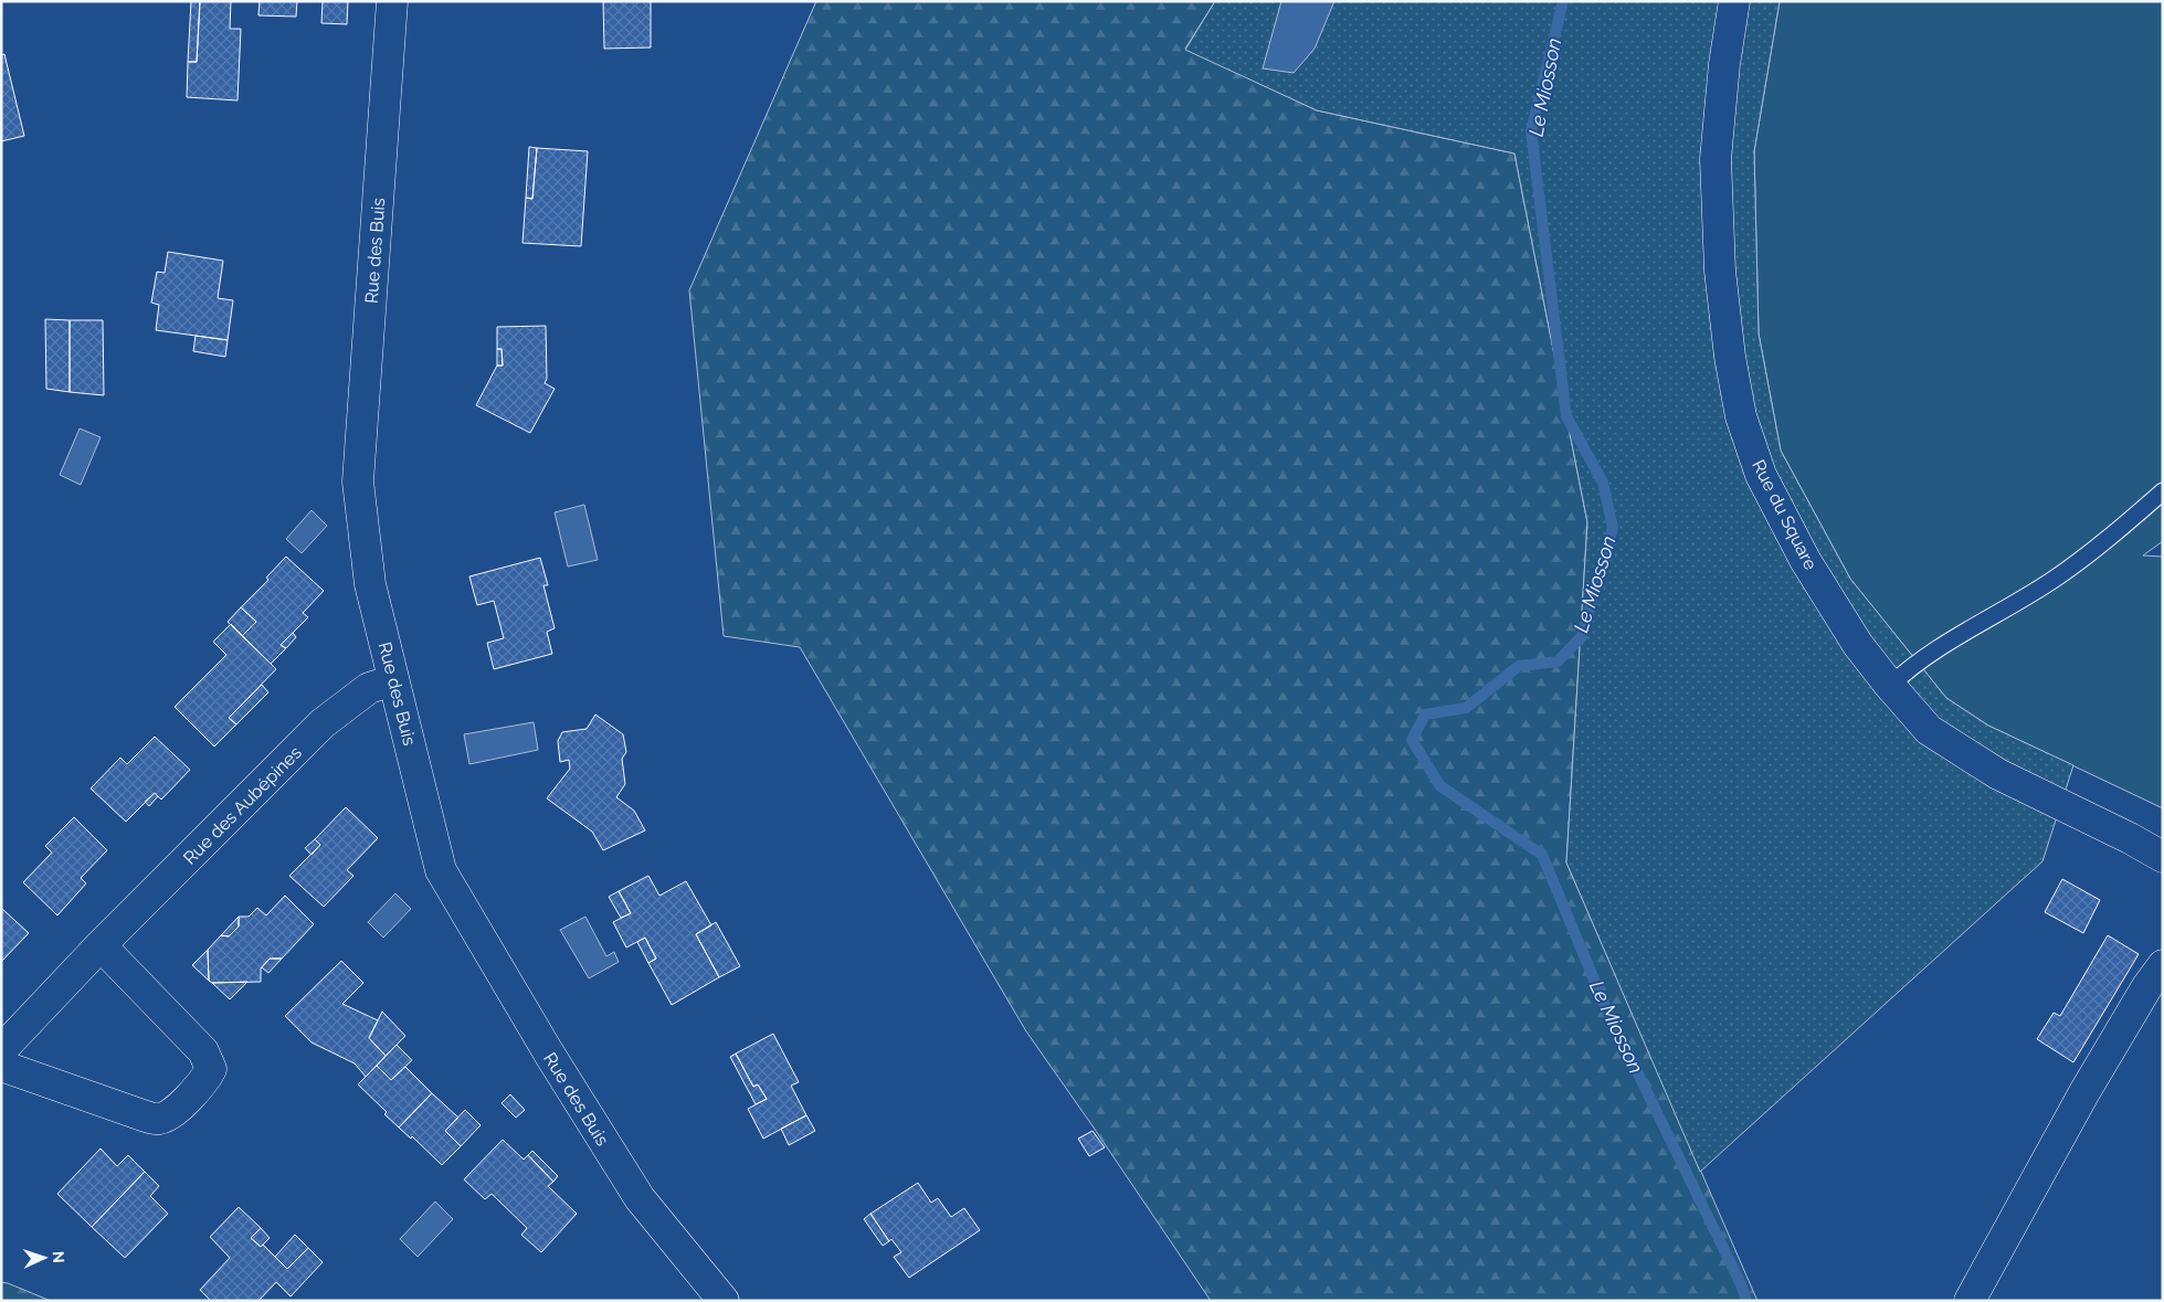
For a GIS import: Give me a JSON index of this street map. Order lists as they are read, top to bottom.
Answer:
{
  "streets": {
    "street": ["Rue des Buis", "Rue du Square", "Rue des Aubépines"]
  },
  "crossings": [
    ["Rue des Buis", "Rue des Aubépines"]
  ],
  "water": ["Le Miosson"],
  "north": "right"
}
